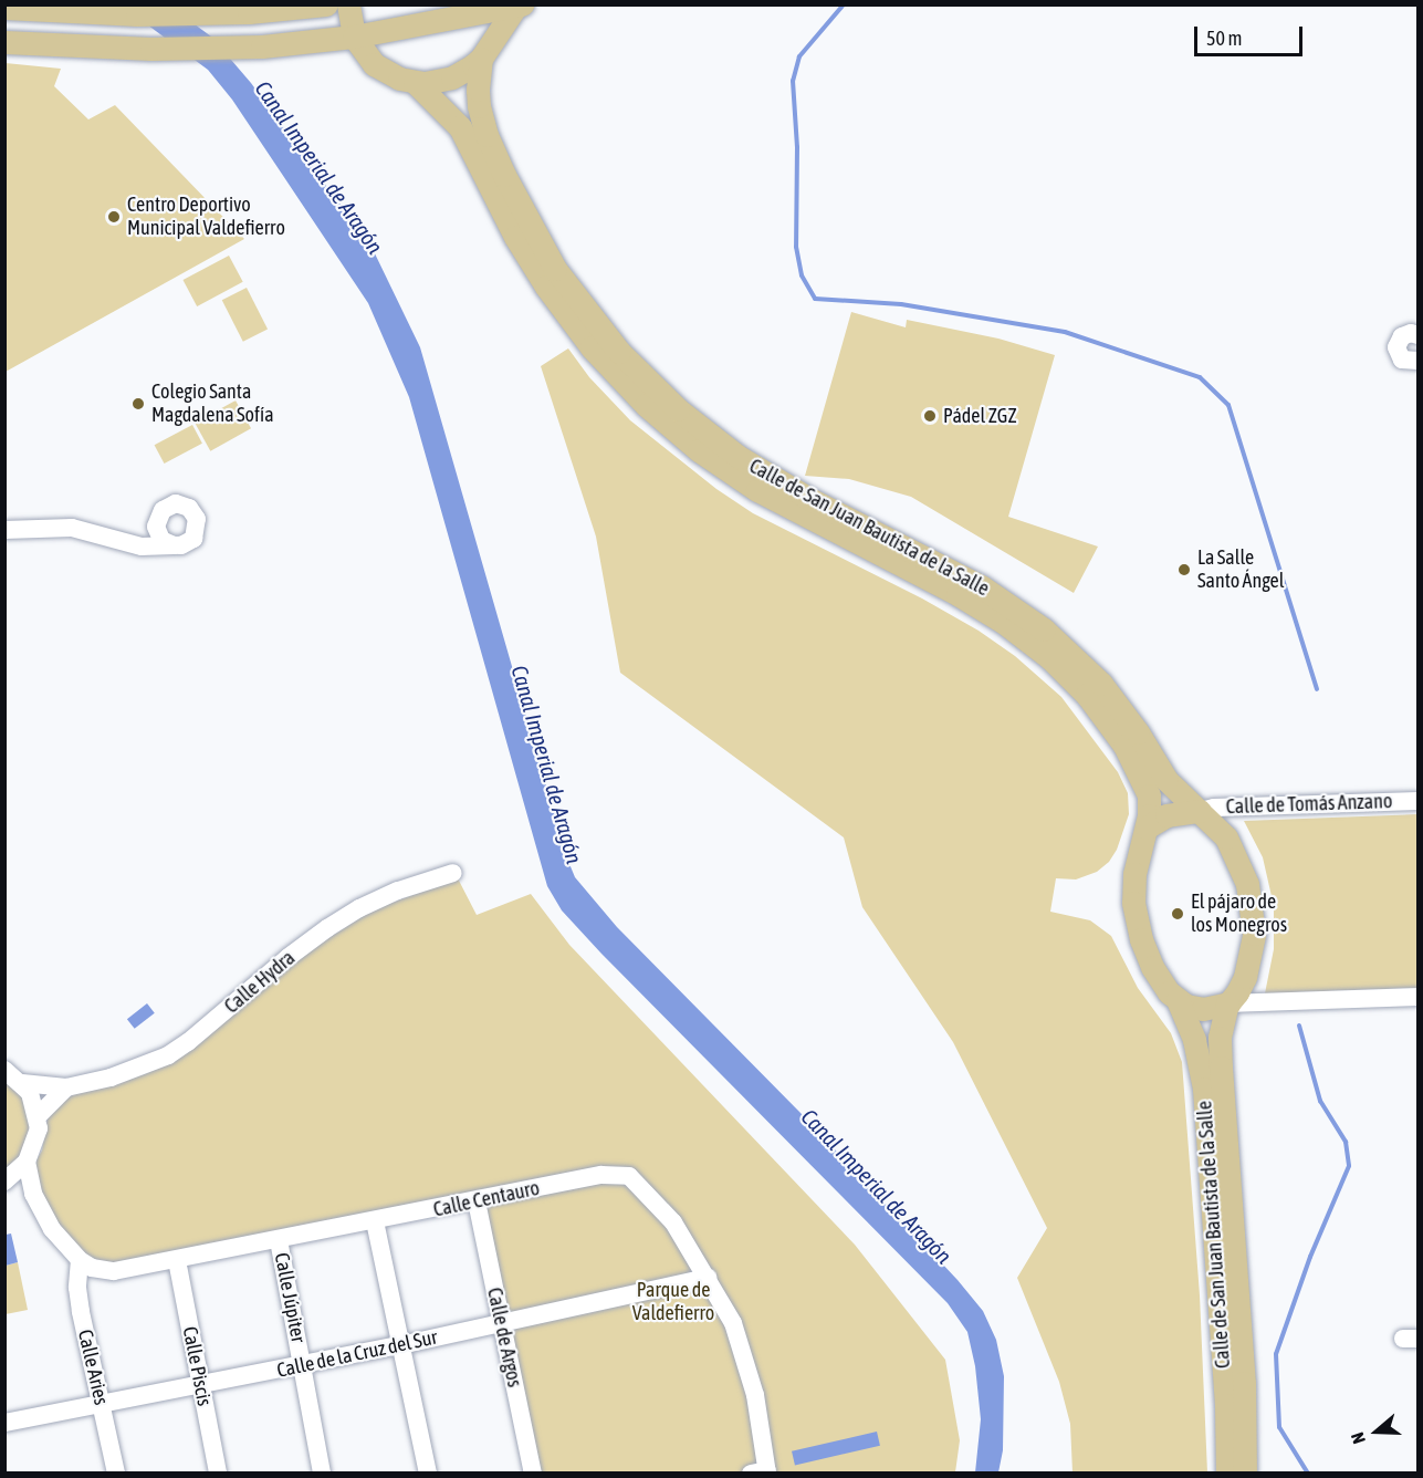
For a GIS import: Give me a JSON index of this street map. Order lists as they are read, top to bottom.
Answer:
{
  "streets": {
    "main road": ["Calle de San Juan Bautista de la Salle"],
    "street": [
      "Calle de Tomás Anzano",
      "Calle Hydra",
      "Calle Centauro",
      "Calle Júpiter",
      "Calle de Argos",
      "Calle de la Cruz del Sur",
      "Calle Piscis",
      "Calle Aries"
    ]
  },
  "crossings": [
    ["Calle de San Juan Bautista de la Salle", "Calle de Tomás Anzano"],
    ["Calle Centauro", "Calle Júpiter"],
    ["Calle Centauro", "Calle de Argos"],
    ["Calle Centauro", "Calle de la Cruz del Sur"],
    ["Calle Centauro", "Calle Piscis"],
    ["Calle Centauro", "Calle Aries"],
    ["Calle Júpiter", "Calle de la Cruz del Sur"],
    ["Calle de Argos", "Calle de la Cruz del Sur"],
    ["Calle de la Cruz del Sur", "Calle Piscis"],
    ["Calle de la Cruz del Sur", "Calle Aries"]
  ],
  "water": ["Canal Imperial de Aragón"],
  "parks": ["Parque de Valdefierro"],
  "places": [
    "Centro Deportivo Municipal Valdefierro",
    "Colegio Santa Magdalena Sofía",
    "Pádel ZGZ",
    "La Salle Santo Ángel",
    "El pájaro de los Monegros"
  ],
  "scale_bar": "50 m",
  "north": "left"
}
